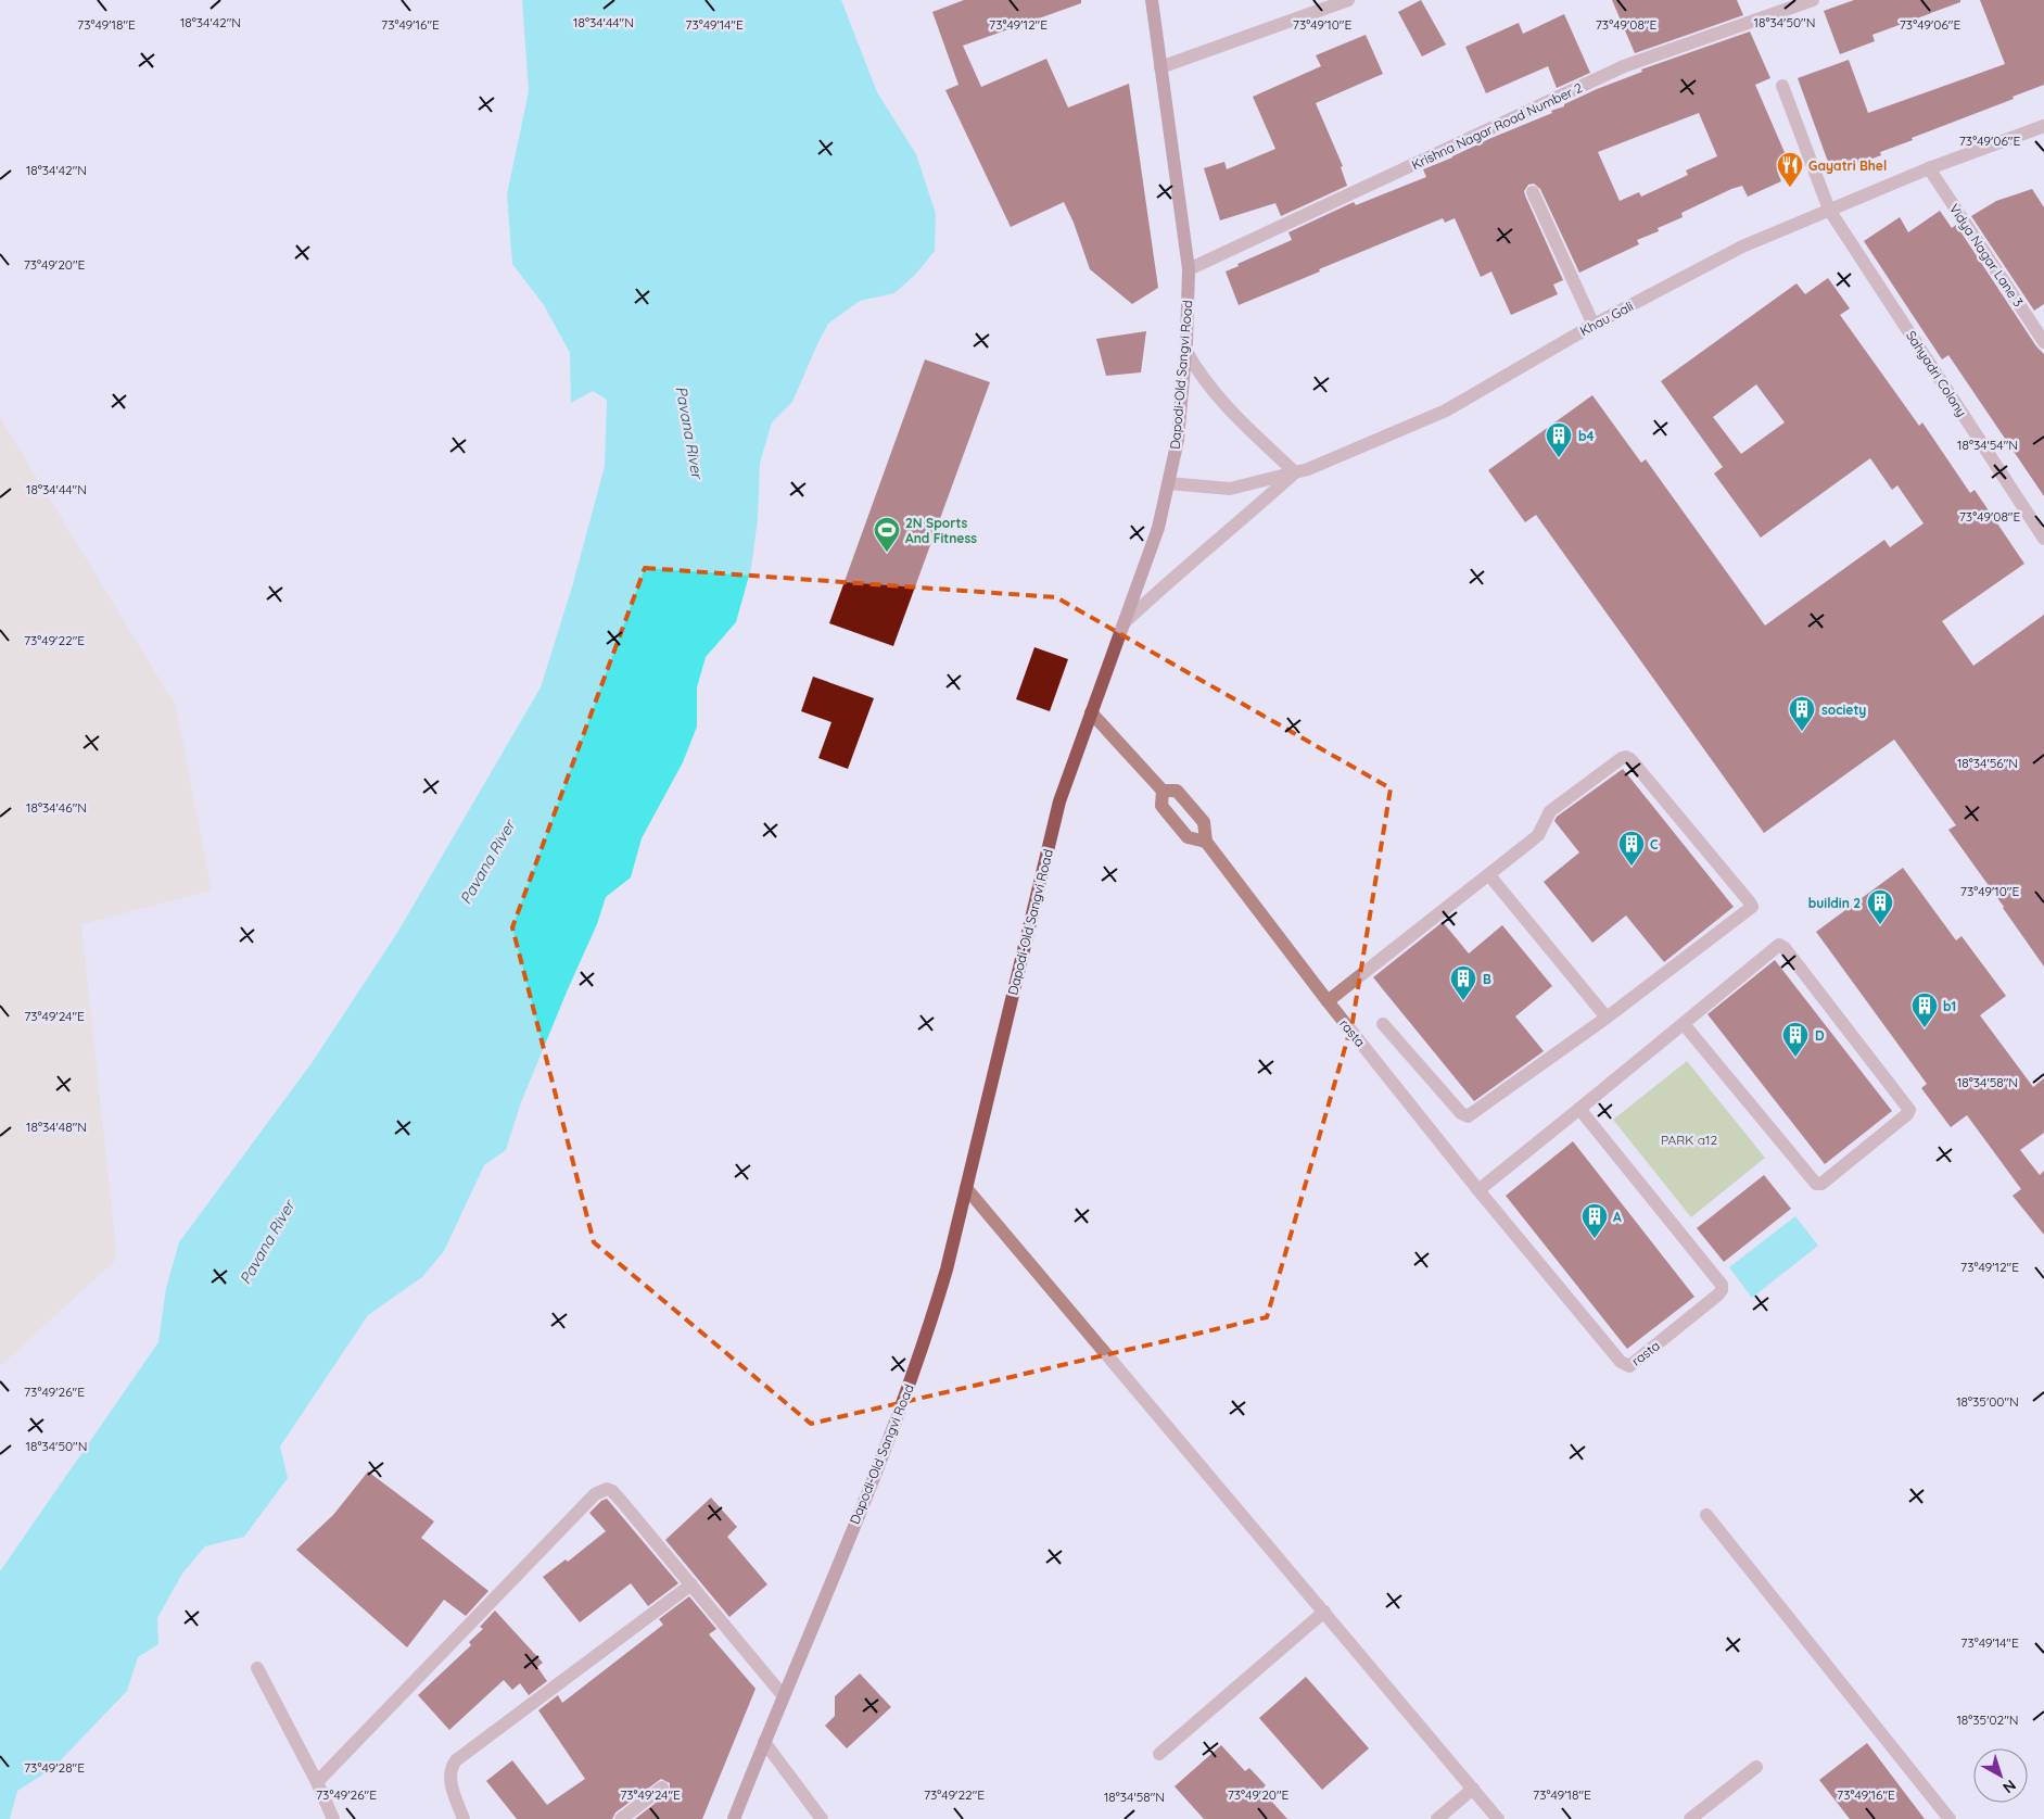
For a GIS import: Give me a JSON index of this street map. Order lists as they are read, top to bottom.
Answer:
{
  "streets": {
    "street": [
      "Krishna Nagar Road Number 2",
      "Vidya Nagar Lane 3",
      "Khau Gali",
      "Sahyadri Colony",
      "Dapodi-Old Sangvi Road",
      "rasta"
    ]
  },
  "crossings": [
    ["Krishna Nagar Road Number 2", "Dapodi-Old Sangvi Road"],
    ["Vidya Nagar Lane 3", "Khau Gali"],
    ["Khau Gali", "Sahyadri Colony"],
    ["Khau Gali", "Dapodi-Old Sangvi Road"]
  ],
  "water": ["Pavana River"],
  "parks": ["PARK a12"],
  "places": {
    "restaurant": ["Gayatri Bhel"],
    "building": [
      "b4",
      "society",
      "C",
      "buildin 2",
      "B",
      "b1",
      "D",
      "A"
    ],
    "sports": ["2N Sports And Fitness"]
  },
  "north": "bottom right",
  "coordinates": [
    "18°34'44\"N",
    "18°34'50\"N",
    "18°34'42\"N",
    "73°49'18\"E",
    "73°49'14\"E",
    "73°49'12\"E",
    "73°49'10\"E",
    "73°49'06\"E",
    "73°49'16\"E",
    "73°49'08\"E",
    "73°49'20\"E",
    "18°34'54\"N",
    "73°49'22\"E",
    "18°34'56\"N",
    "18°34'46\"N",
    "73°49'24\"E",
    "18°34'58\"N",
    "18°34'48\"N",
    "73°49'26\"E",
    "18°35'00\"N",
    "18°35'02\"N",
    "73°49'28\"E"
  ]
}
